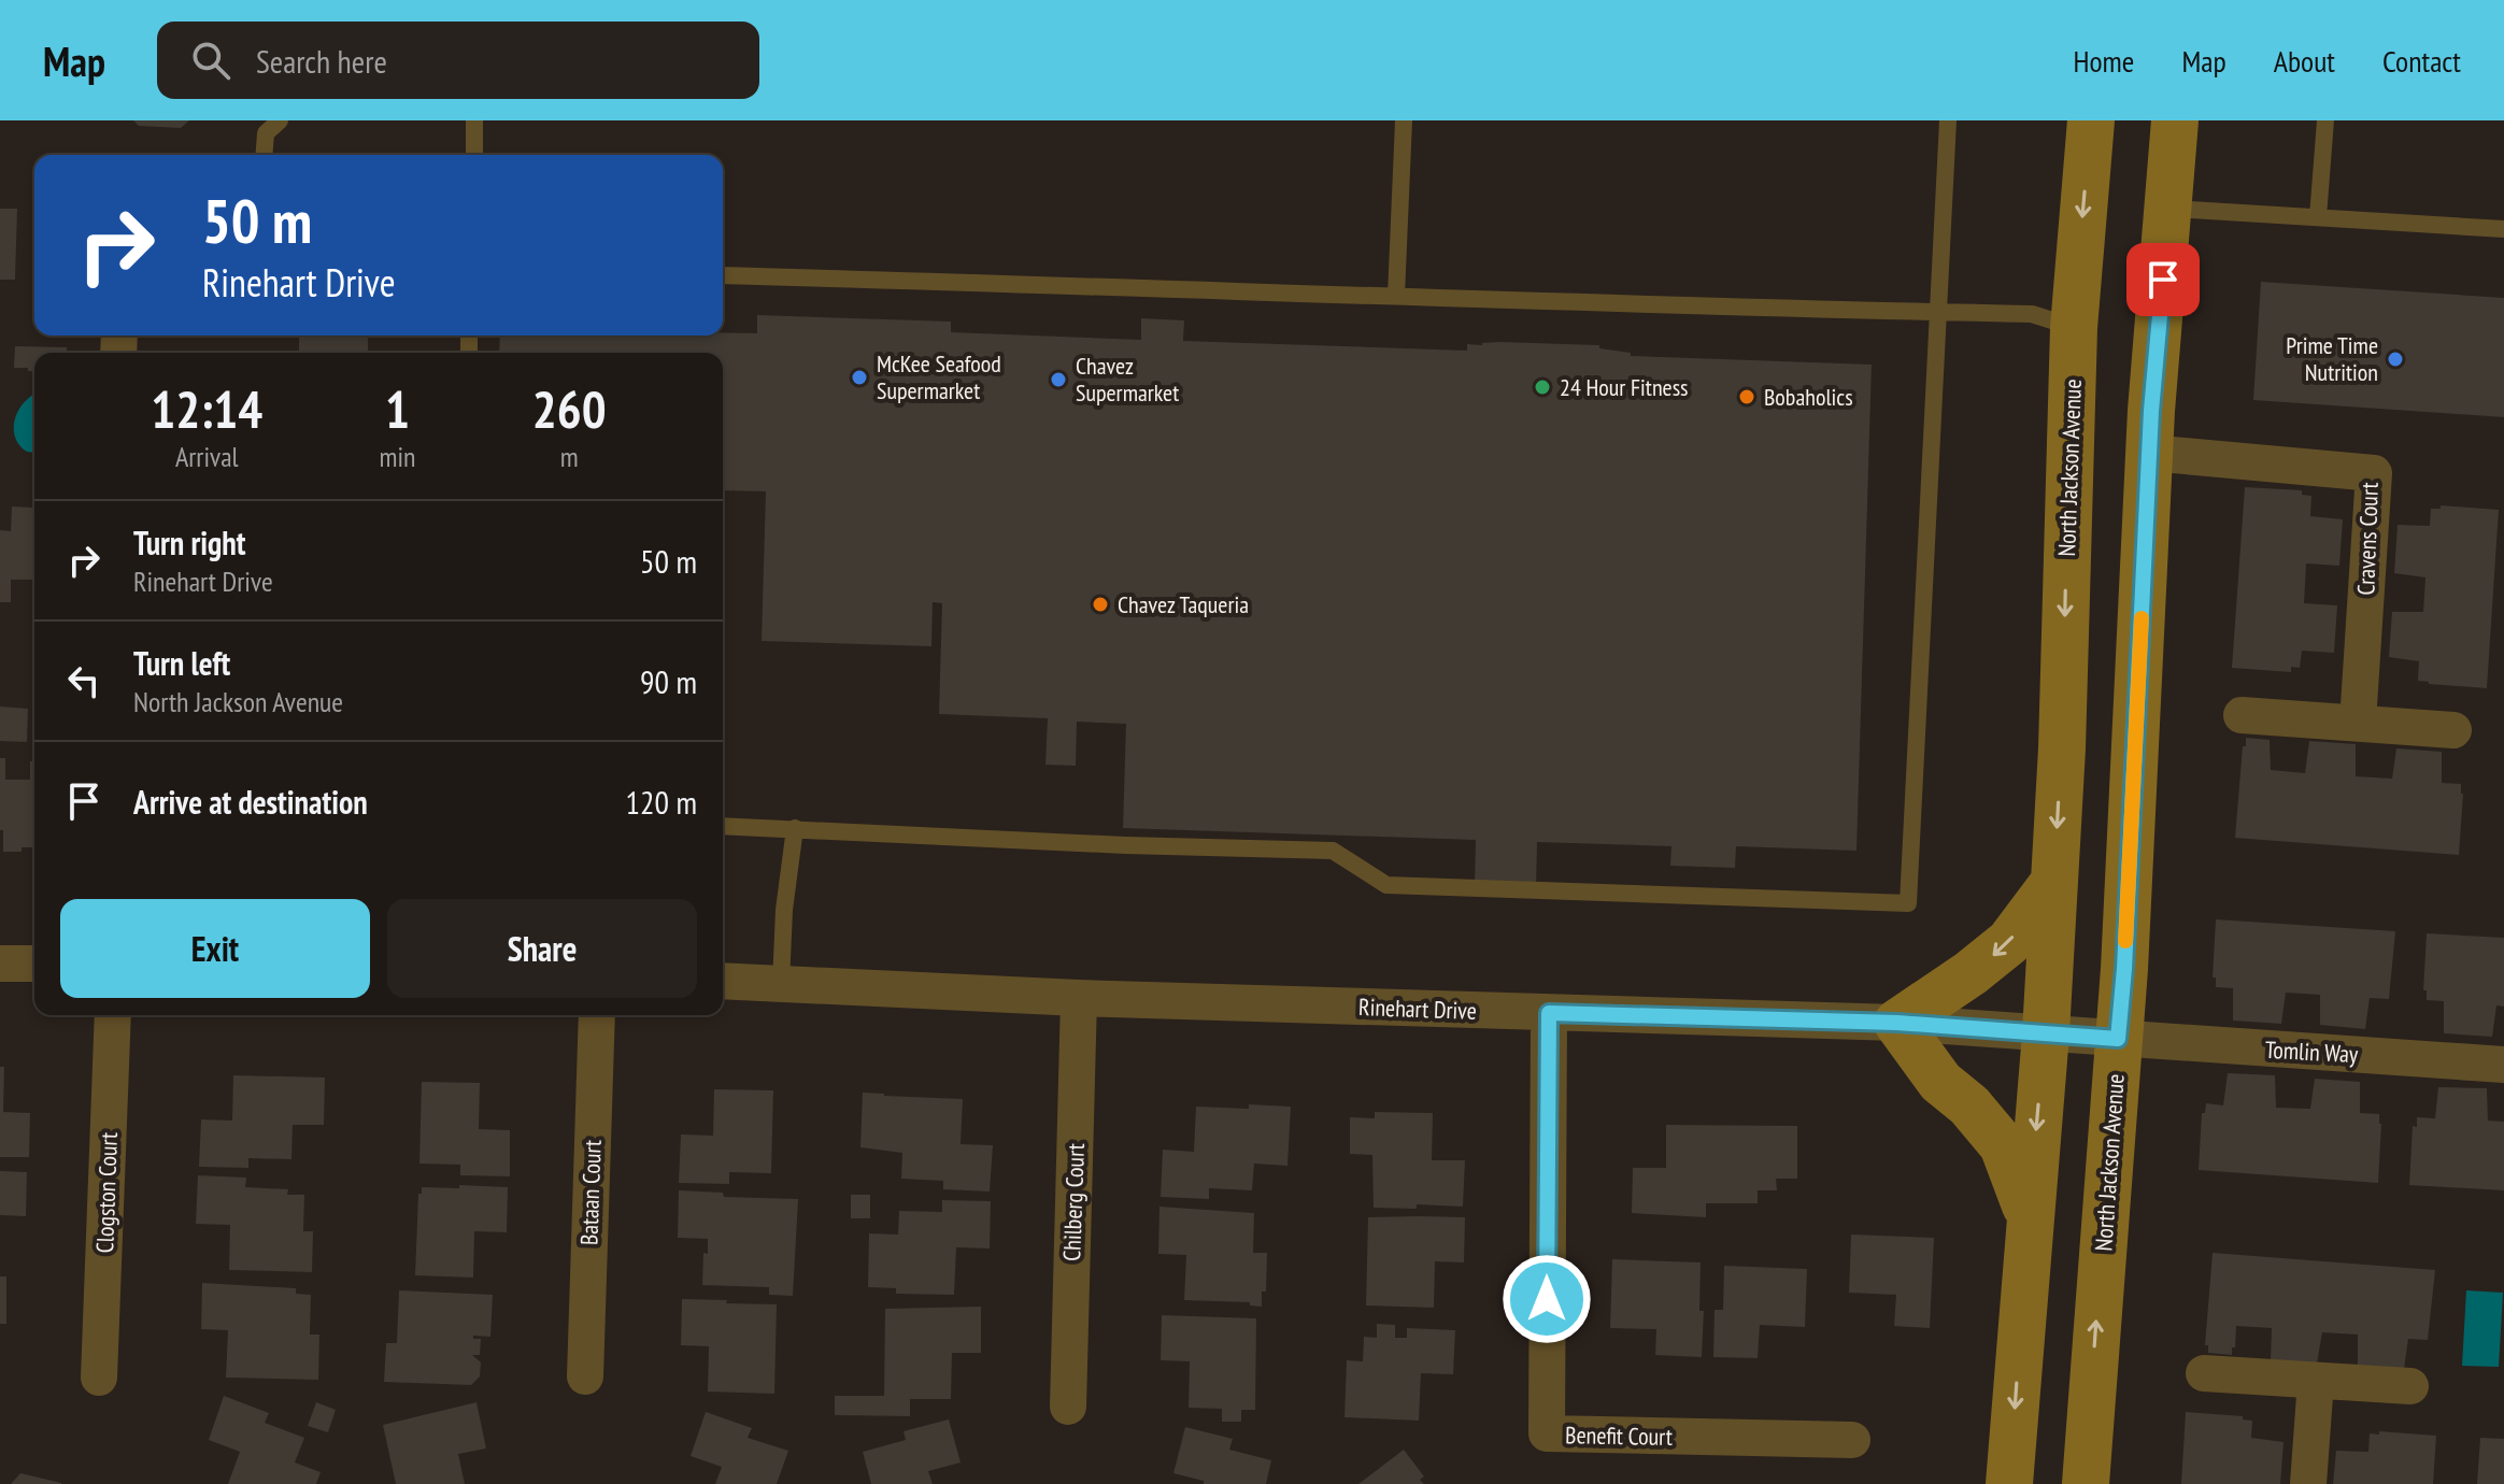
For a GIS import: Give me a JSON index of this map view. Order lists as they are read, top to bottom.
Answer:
{
  "streets": {
    "main road": ["North Jackson Avenue"],
    "street": [
      "Cravens Court",
      "Rinehart Drive",
      "Tomlin Way",
      "Clogston Court",
      "Bataan Court",
      "Chilberg Court",
      "Benefit Court"
    ]
  },
  "crossings": [
    ["North Jackson Avenue", "Cravens Court"],
    ["North Jackson Avenue", "Rinehart Drive"],
    ["North Jackson Avenue", "Tomlin Way"],
    ["Rinehart Drive", "Tomlin Way"],
    ["Rinehart Drive", "Chilberg Court"],
    ["Rinehart Drive", "Benefit Court"]
  ],
  "places": [
    "Prime Time Nutrition",
    "McKee Seafood Supermarket",
    "Chavez Supermarket",
    "24 Hour Fitness",
    "Bobaholics",
    "Chavez Taqueria"
  ],
  "page": {
    "header": "Map",
    "search": "Search here",
    "nav": [
      "Home",
      "Map",
      "About",
      "Contact"
    ],
    "turn": ["50 m", "Rinehart Drive"],
    "eta": [
      "12:14",
      "Arrival",
      "1",
      "min",
      "260",
      "m"
    ],
    "list": [
      {
        "name": "Turn right",
        "note": "Rinehart Drive",
        "value": "50 m"
      },
      {
        "name": "Turn left",
        "note": "North Jackson Avenue",
        "value": "90 m"
      },
      {
        "name": "Arrive at destination",
        "value": "120 m"
      }
    ],
    "buttons": ["Exit", "Share"]
  }
}
